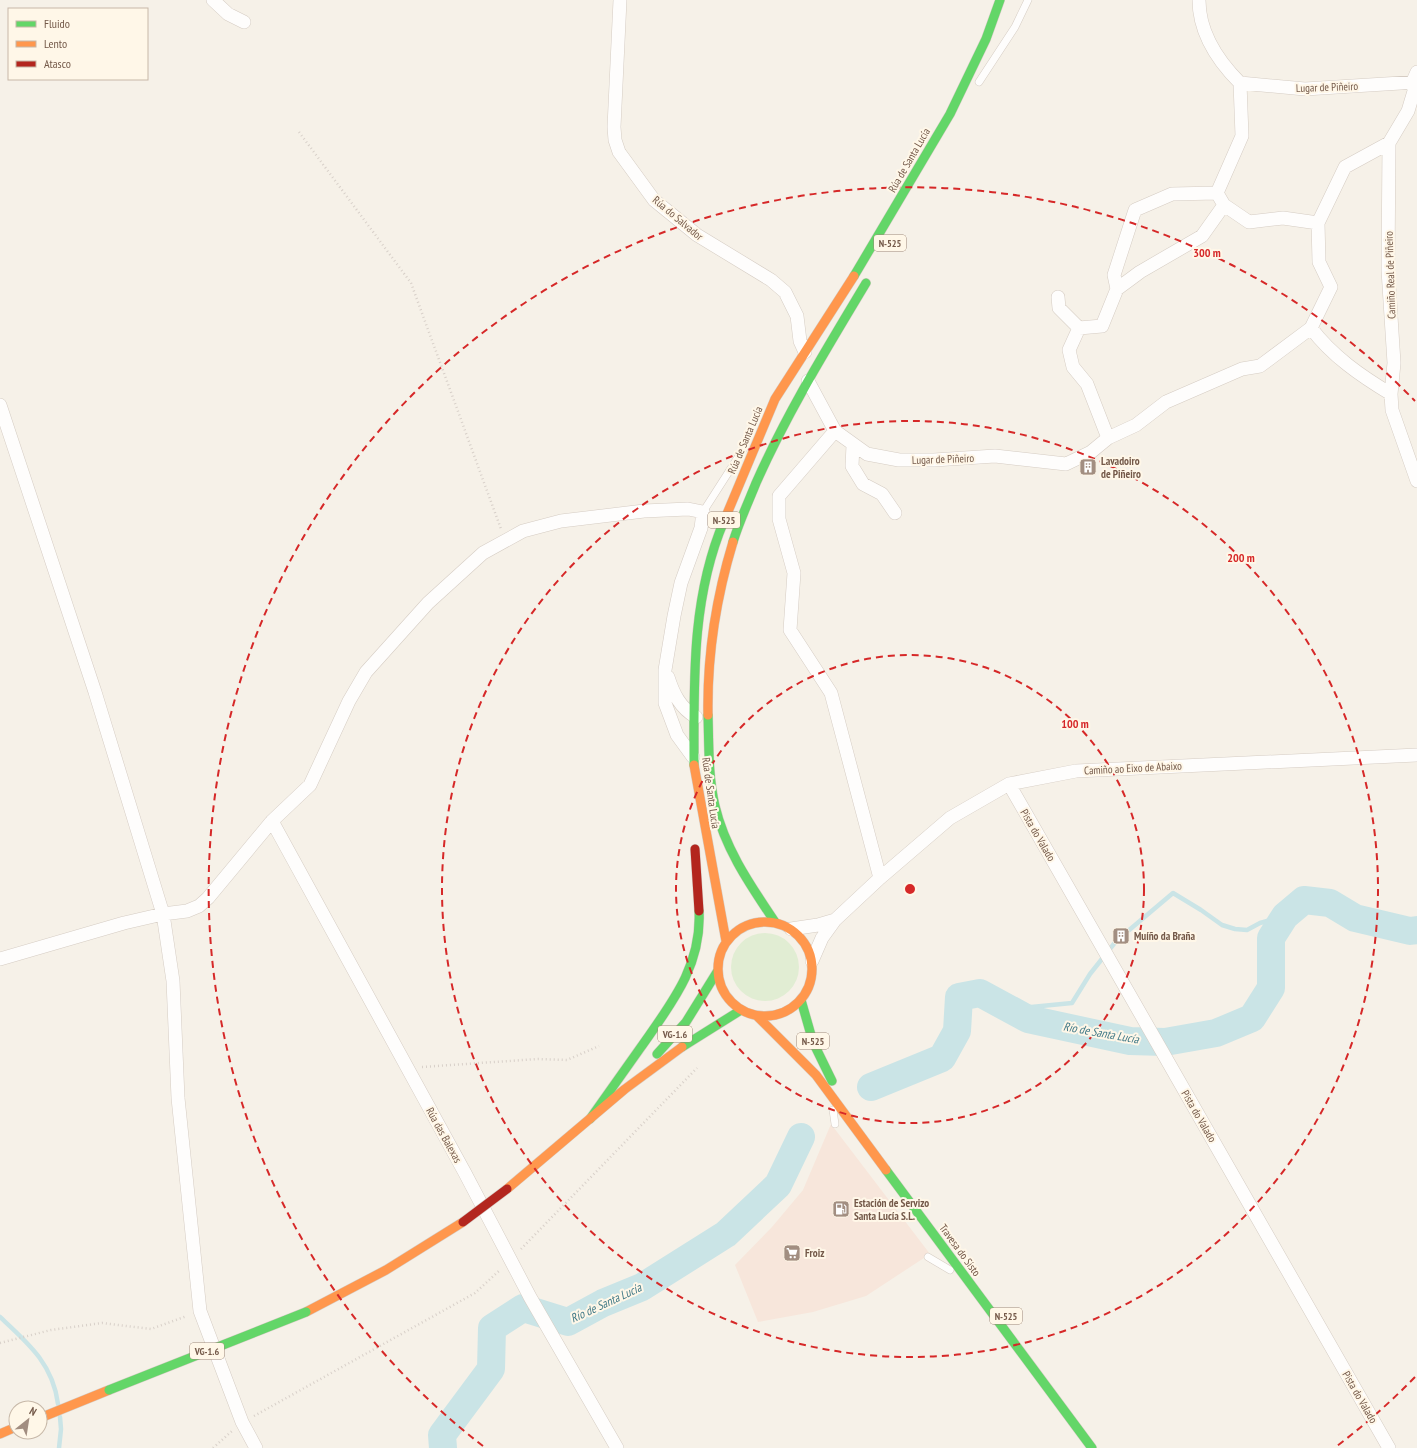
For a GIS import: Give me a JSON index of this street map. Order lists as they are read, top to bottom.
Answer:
{
  "streets": {
    "highway": [
      "Rúa de Santa Lucía",
      "N-525",
      "VG-1.6",
      "Travesa do Sisto"
    ],
    "street": [
      "Lugar de Piñeiro",
      "Rúa do Salvador",
      "Camiño Real de Piñeiro",
      "Camiño ao Eixo de Abaixo",
      "Pista do Valado",
      "Rúa das Balexas"
    ]
  },
  "crossings": [
    ["Lugar de Piñeiro", "Rúa de Santa Lucía"],
    ["Lugar de Piñeiro", "Camiño Real de Piñeiro"],
    ["Rúa de Santa Lucía", "Rúa do Salvador"],
    ["Rúa de Santa Lucía", "N-525"],
    ["Rúa de Santa Lucía", "VG-1.6"],
    ["Rúa de Santa Lucía", "Travesa do Sisto"],
    ["N-525", "VG-1.6"],
    ["N-525", "Travesa do Sisto"],
    ["Camiño ao Eixo de Abaixo", "Pista do Valado"],
    ["VG-1.6", "Travesa do Sisto"]
  ],
  "water": ["Río de Santa Lucía"],
  "places": {
    "building": ["Lavadoiro de Piñeiro", "Muíño da Braña"],
    "fuel station": ["Estación de Servizo Santa Lucía S.L."],
    "supermarket": ["Froiz"]
  },
  "legend": ["Fluido", "Lento", "Atasco"],
  "north": "top right",
  "rings": ["300 m", "200 m", "100 m"]
}
